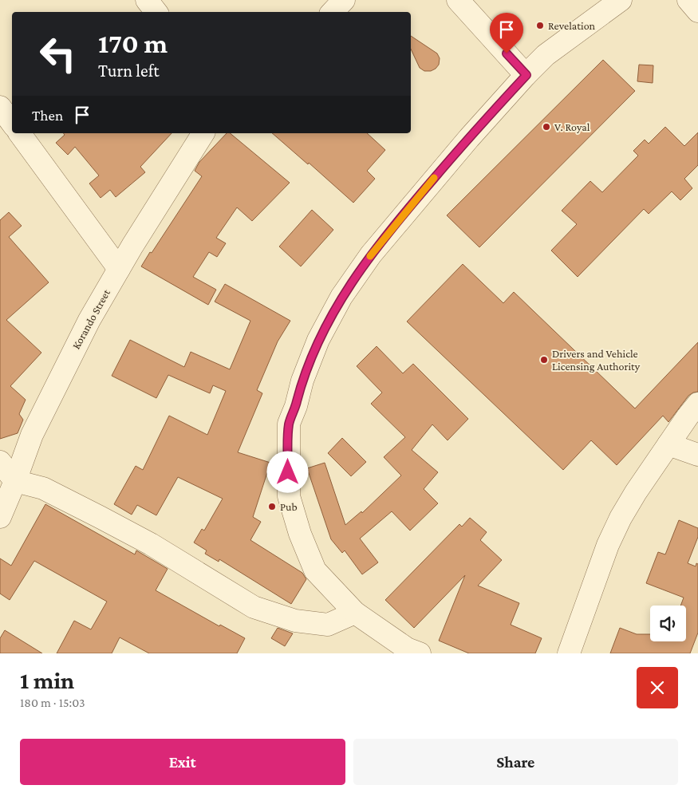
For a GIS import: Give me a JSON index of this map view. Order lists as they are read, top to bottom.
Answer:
{
  "streets": {
    "street": ["Korando Street"]
  },
  "places": [
    "Revelation",
    "V. Royal",
    "Drivers and Vehicle Licensing Authority",
    "Pub"
  ],
  "page": {
    "turn": ["170 m", "Turn left"],
    "then": "Then",
    "heading": ["1 min", "180 m · 15:03"],
    "buttons": ["Exit", "Share"]
  }
}
